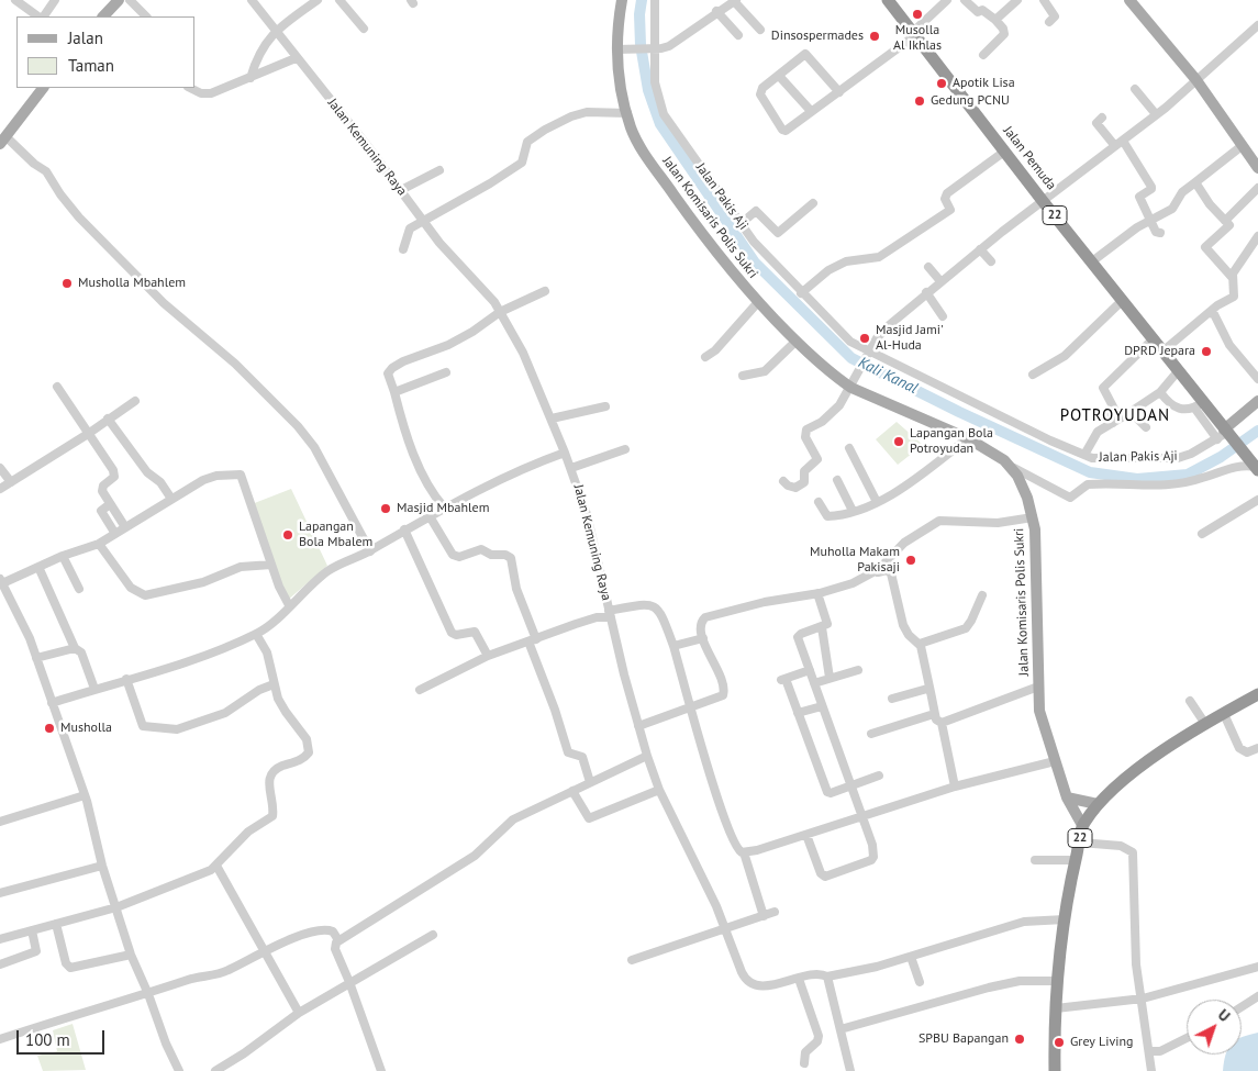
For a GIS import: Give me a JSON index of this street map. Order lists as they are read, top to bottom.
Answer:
{
  "streets": {
    "highway": ["Jalan Pemuda", "22"],
    "main road": ["Jalan Komisaris Polis Sukri"],
    "street": ["Jalan Kemuning Raya", "Jalan Pakis Aji"]
  },
  "crossings": [
    ["Jalan Kemuning Raya", "22"],
    ["Jalan Pemuda", "Jalan Pakis Aji"],
    ["Jalan Pemuda", "22"],
    ["Jalan Pakis Aji", "22"],
    ["22", "Jalan Komisaris Polis Sukri"]
  ],
  "districts": ["POTROYUDAN"],
  "water": ["Kali Kanal"],
  "places": [
    "Musolla Al Ikhlas",
    "Dinsospermades",
    "Apotik Lisa",
    "Gedung PCNU",
    "Musholla Mbahlem",
    "Masjid Jami' Al-Huda",
    "DPRD Jepara",
    "Lapangan Bola Potroyudan",
    "Masjid Mbahlem",
    "Lapangan Bola Mbalem",
    "Muholla Makam Pakisaji",
    "Musholla",
    "SPBU Bapangan",
    "Grey Living"
  ],
  "legend": ["Jalan", "Taman"],
  "scale_bar": "100 m",
  "north": "top right"
}
